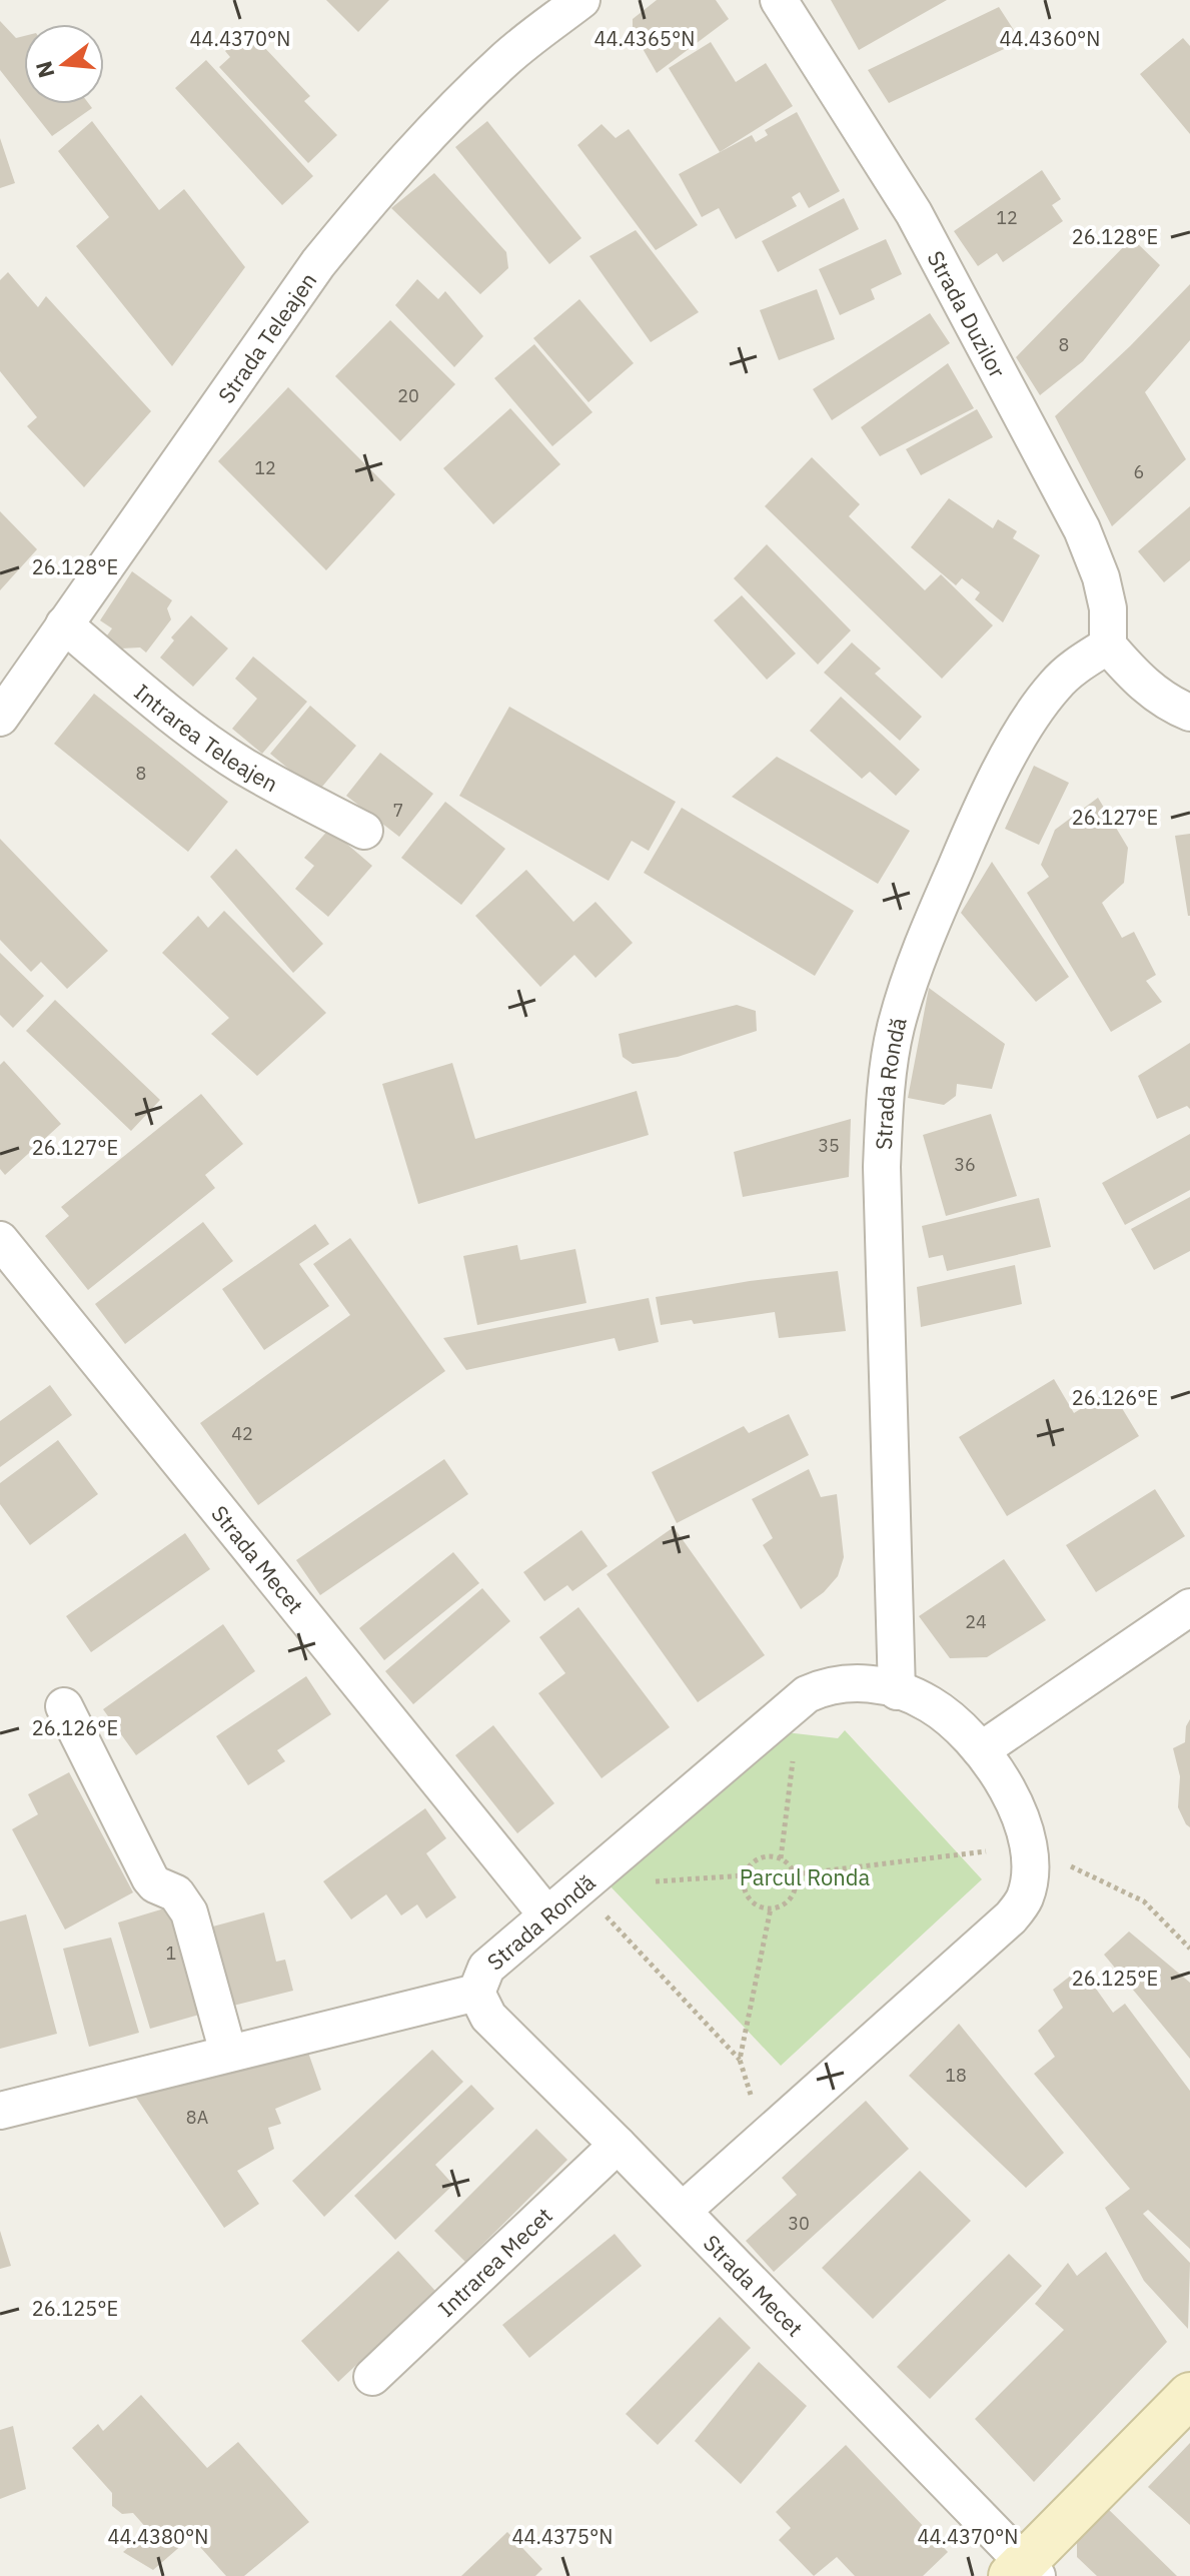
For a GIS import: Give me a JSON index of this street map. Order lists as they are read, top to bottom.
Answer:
{
  "streets": {
    "street": [
      "Strada Duzilor",
      "Strada Teleajen",
      "Intrarea Teleajen",
      "Strada Rondă",
      "Strada Mecet",
      "Intrarea Mecet"
    ]
  },
  "crossings": [
    ["Strada Duzilor", "Strada Rondă"],
    ["Strada Teleajen", "Intrarea Teleajen"],
    ["Strada Rondă", "Strada Mecet"],
    ["Strada Mecet", "Intrarea Mecet"]
  ],
  "parks": ["Parcul Ronda"],
  "house_numbers": [
    "12",
    "8",
    "20",
    "12",
    "6",
    "8",
    "7",
    "35",
    "36",
    "42",
    "24",
    "1",
    "18",
    "8A",
    "30"
  ],
  "north": "left",
  "coordinates": [
    "44.4370°N",
    "44.4365°N",
    "44.4360°N",
    "26.128°E",
    "26.127°E",
    "26.126°E",
    "26.125°E",
    "44.4380°N",
    "44.4375°N"
  ]
}
